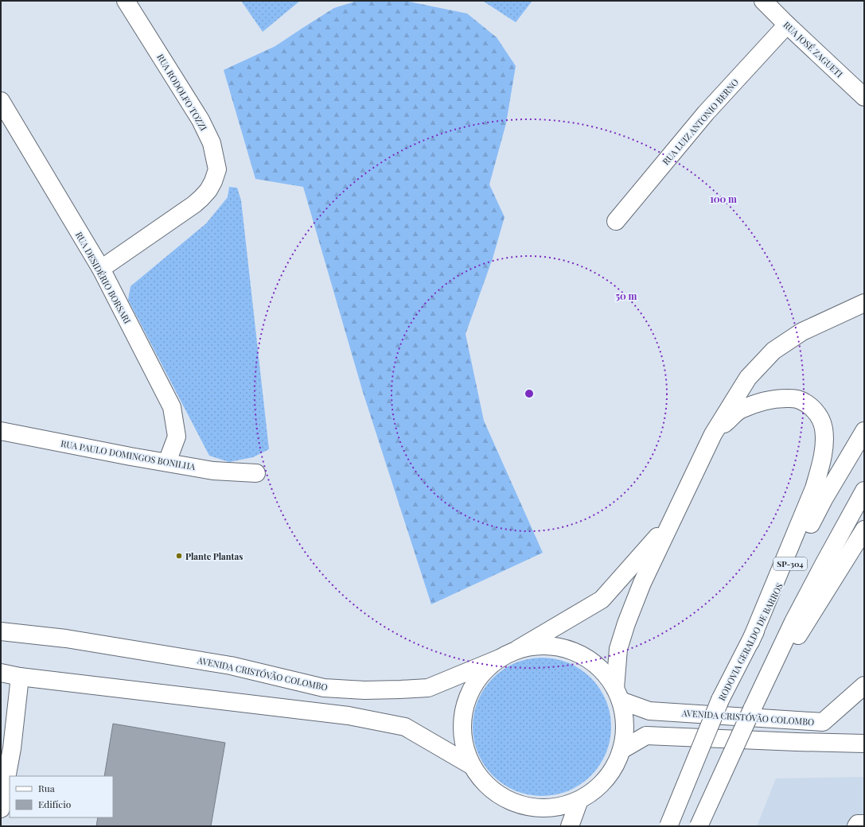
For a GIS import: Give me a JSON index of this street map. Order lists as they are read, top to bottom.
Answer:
{
  "streets": {
    "main road": [
      "RUA JOSÉ ZAGUETI",
      "RUA RODOLFO TOZZI",
      "RUA LUIZ ANTONIO BERNO",
      "RUA DESIDÉRIO BORSARI",
      "RUA PAULO DOMINGOS BONILHA",
      "SP-304",
      "RODOVIA GERALDO DE BARROS",
      "AVENIDA CRISTÓVÃO COLOMBO"
    ]
  },
  "crossings": [
    ["RUA JOSÉ ZAGUETI", "RUA LUIZ ANTONIO BERNO"],
    ["RUA RODOLFO TOZZI", "RUA DESIDÉRIO BORSARI"],
    ["RUA DESIDÉRIO BORSARI", "RUA PAULO DOMINGOS BONILHA"]
  ],
  "places": ["Plante Plantas"],
  "legend": ["Rua", "Edifício"],
  "rings": ["100 m", "50 m"]
}
